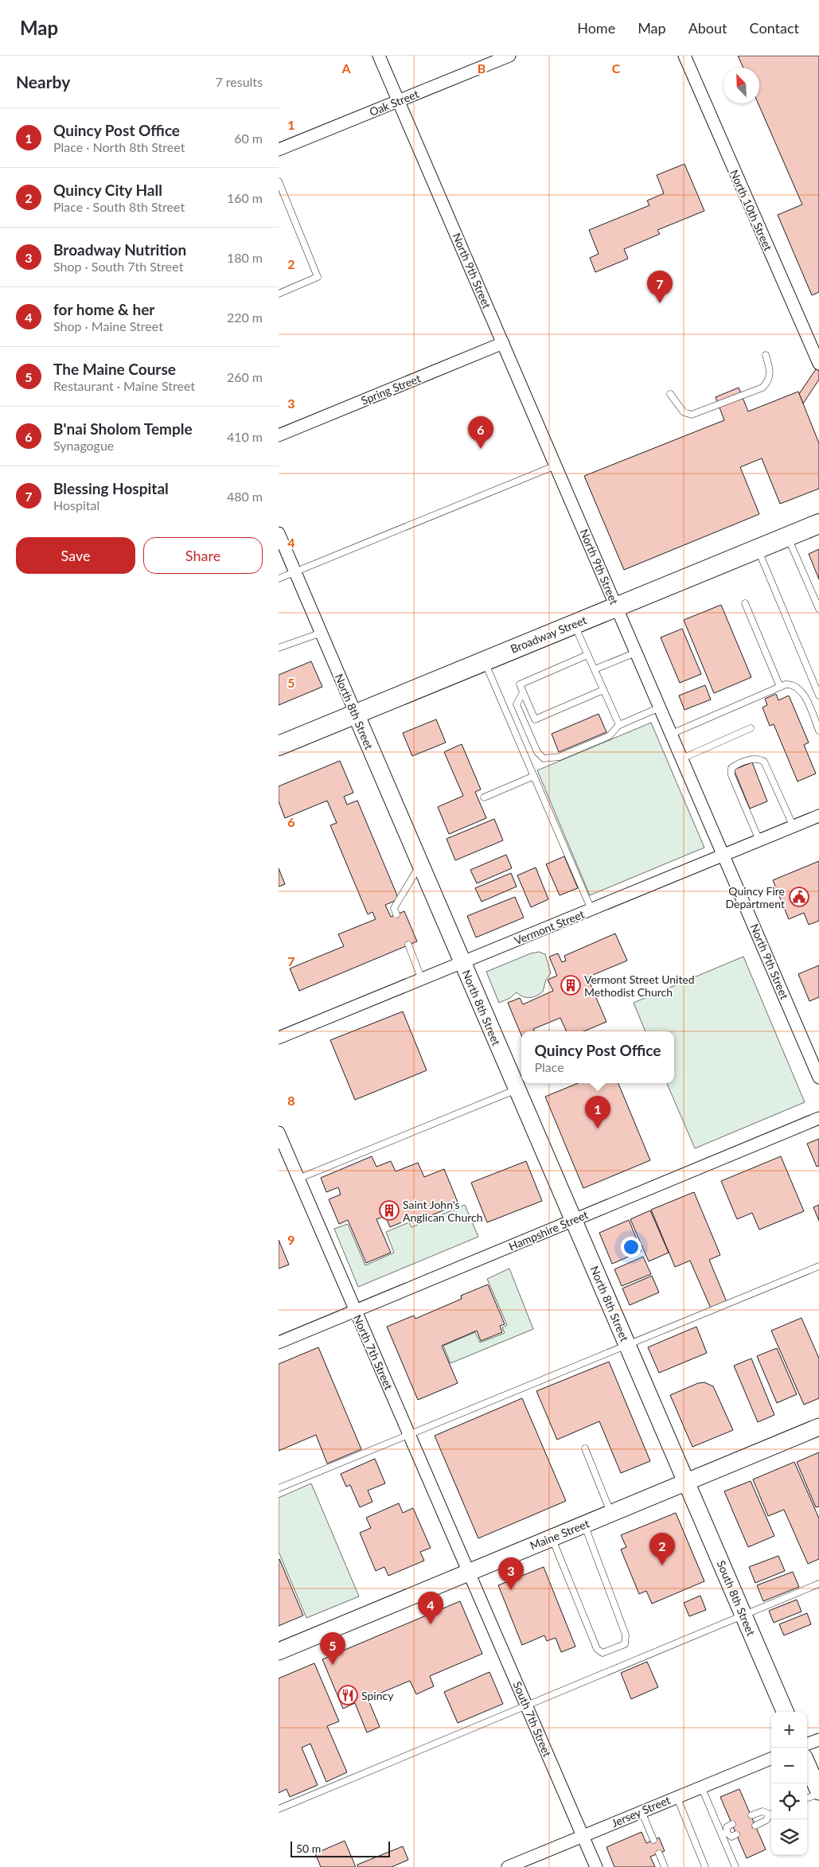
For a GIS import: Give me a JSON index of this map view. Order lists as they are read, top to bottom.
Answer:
{
  "streets": {
    "main road": ["Broadway Street"],
    "street": [
      "Oak Street",
      "North 10th Street",
      "North 9th Street",
      "Spring Street",
      "North 8th Street",
      "Vermont Street",
      "Hampshire Street",
      "North 7th Street",
      "Maine Street",
      "South 8th Street",
      "South 7th Street",
      "Jersey Street"
    ]
  },
  "crossings": [
    ["Oak Street", "North 9th Street"],
    ["North 9th Street", "Spring Street"],
    ["North 9th Street", "Broadway Street"],
    ["North 9th Street", "Vermont Street"],
    ["Broadway Street", "North 8th Street"],
    ["North 8th Street", "Vermont Street"],
    ["North 8th Street", "Hampshire Street"],
    ["North 8th Street", "Maine Street"],
    ["North 8th Street", "South 8th Street"],
    ["Hampshire Street", "North 7th Street"],
    ["North 7th Street", "Maine Street"],
    ["North 7th Street", "South 7th Street"],
    ["Maine Street", "South 8th Street"],
    ["Maine Street", "South 7th Street"],
    ["South 7th Street", "Jersey Street"]
  ],
  "places": {
    "public building": ["Quincy Fire Department"],
    "building": ["Vermont Street United Methodist Church", "Saint John's Anglican Church"],
    "restaurant": ["Spincy"]
  },
  "scale_bar": "50 m",
  "north": "top left",
  "page": {
    "header": "Map",
    "nav": [
      "Home",
      "Map",
      "About",
      "Contact"
    ],
    "heading": ["Nearby", "7 results"],
    "list": [
      {
        "mark": "1",
        "name": "Quincy Post Office",
        "note": "Place · North 8th Street",
        "value": "60 m"
      },
      {
        "mark": "2",
        "name": "Quincy City Hall",
        "note": "Place · South 8th Street",
        "value": "160 m"
      },
      {
        "mark": "3",
        "name": "Broadway Nutrition",
        "note": "Shop · South 7th Street",
        "value": "180 m"
      },
      {
        "mark": "4",
        "name": "for home & her",
        "note": "Shop · Maine Street",
        "value": "220 m"
      },
      {
        "mark": "5",
        "name": "The Maine Course",
        "note": "Restaurant · Maine Street",
        "value": "260 m"
      },
      {
        "mark": "6",
        "name": "B'nai Sholom Temple",
        "note": "Synagogue",
        "value": "410 m"
      },
      {
        "mark": "7",
        "name": "Blessing Hospital",
        "note": "Hospital",
        "value": "480 m"
      }
    ],
    "pins": [
      "7",
      "6",
      "1",
      "2",
      "3",
      "4",
      "5"
    ],
    "buttons": ["Save", "Share"],
    "popup": ["Quincy Post Office", "Place"],
    "map_buttons": ["+", "−"],
    "scale": "50 m"
  },
  "grid": {
    "columns": ["A", "B", "C"],
    "rows": [
      "1",
      "2",
      "3",
      "4",
      "5",
      "6",
      "7",
      "8",
      "9"
    ]
  }
}
